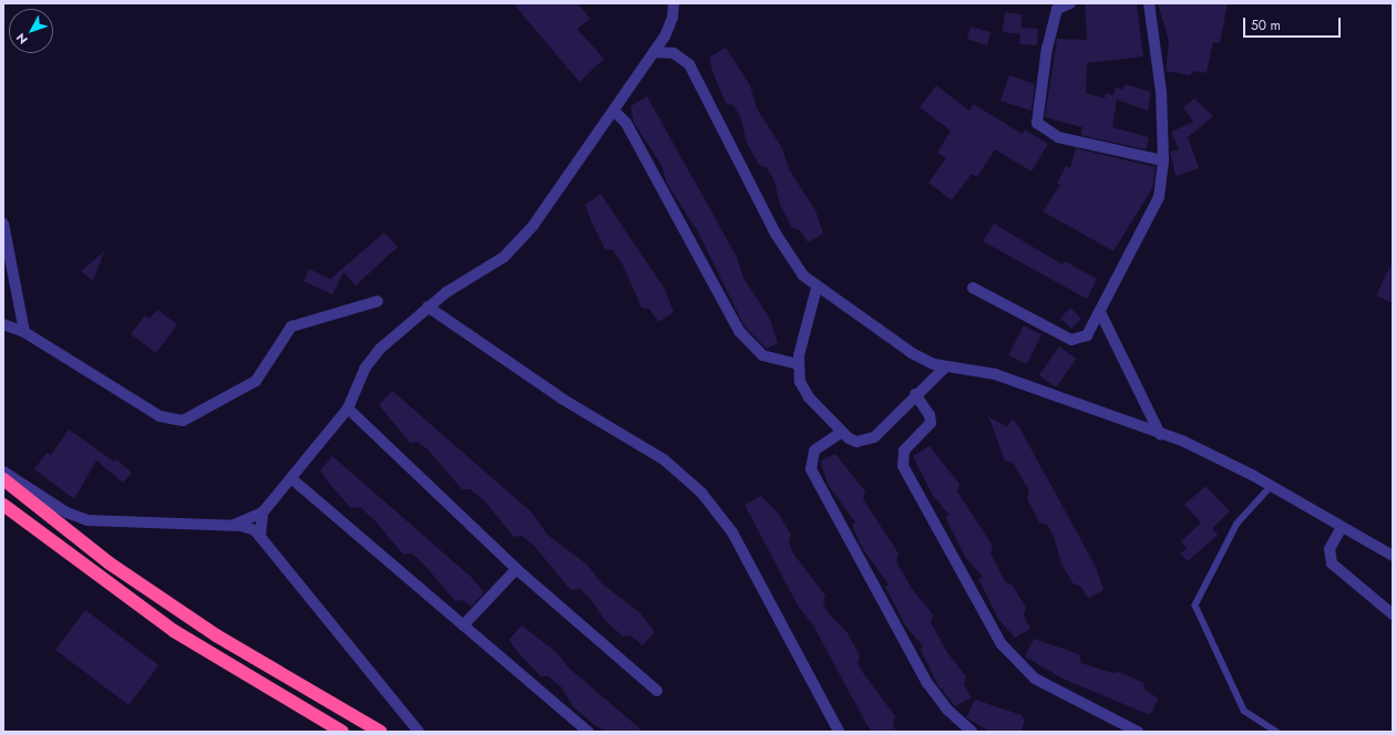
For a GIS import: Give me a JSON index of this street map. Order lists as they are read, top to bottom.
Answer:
{
  "scale_bar": "50 m",
  "north": "bottom left"
}
